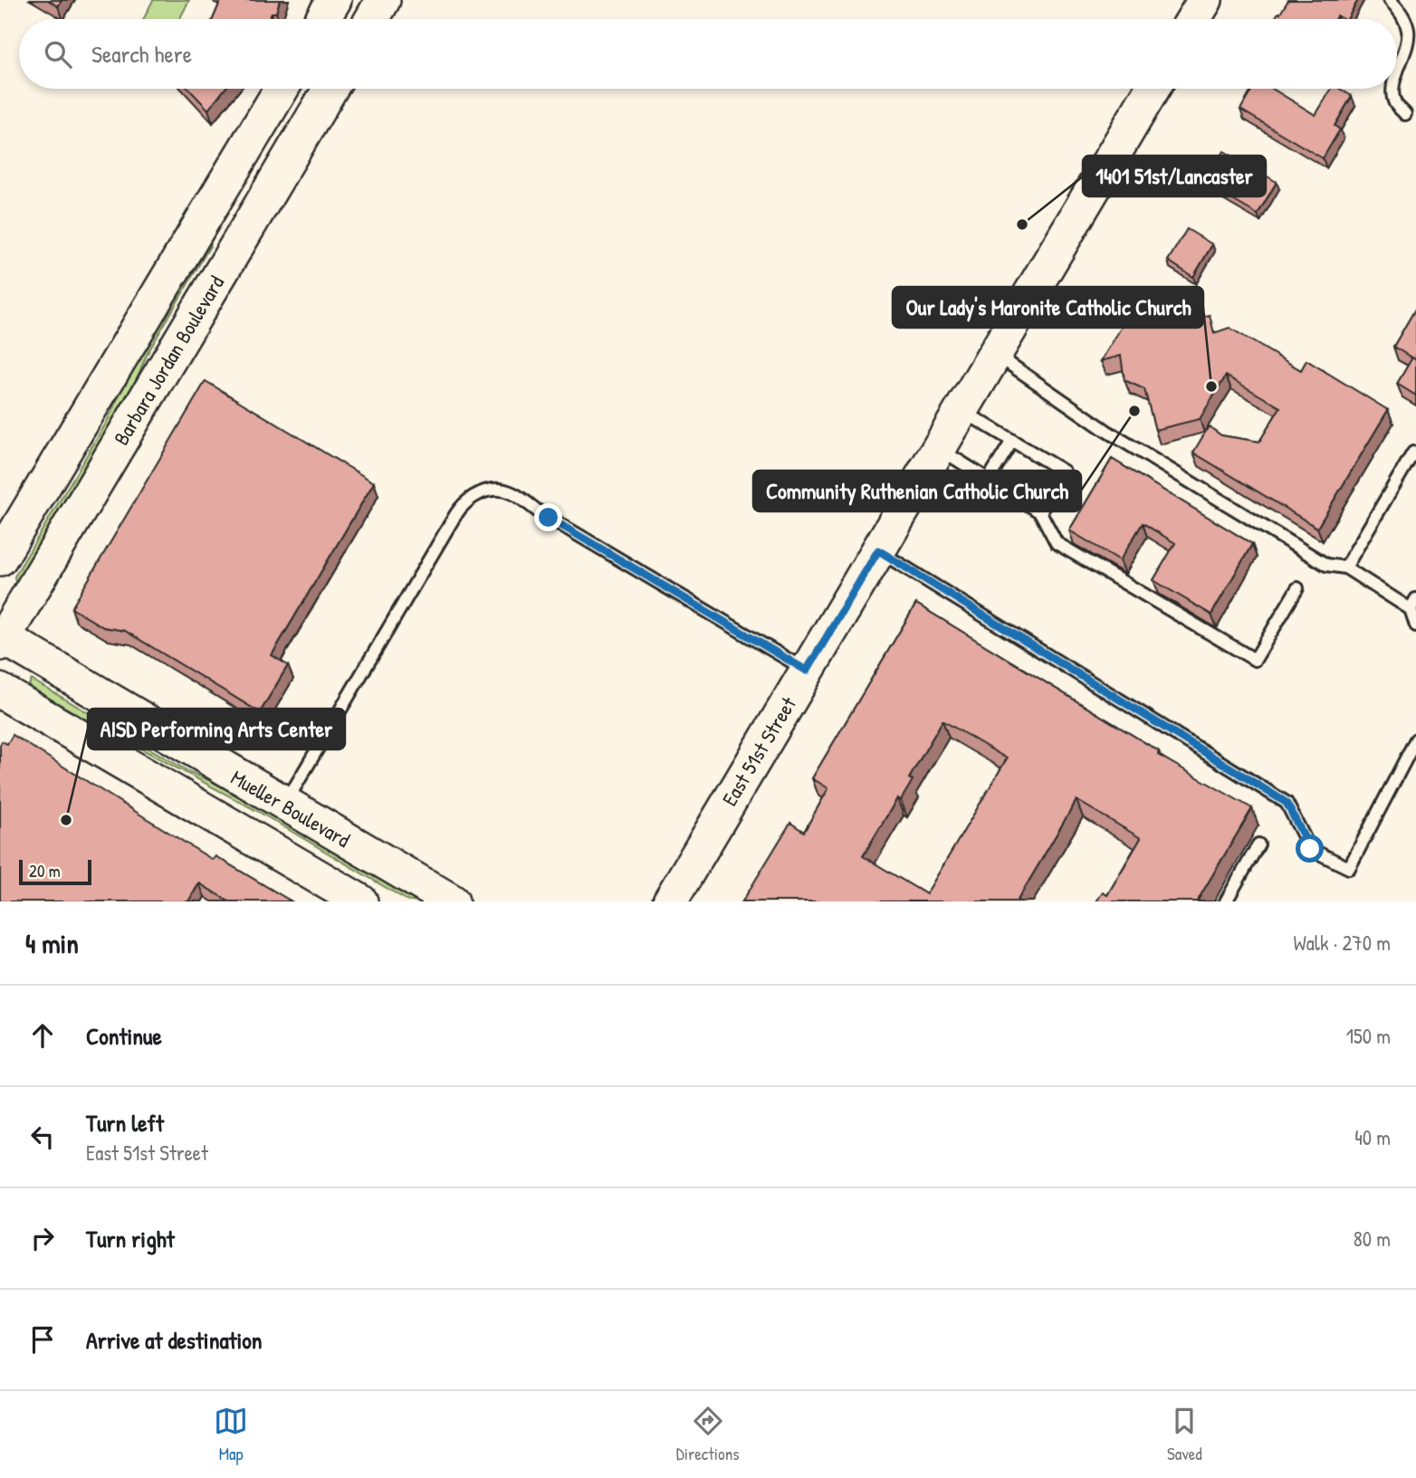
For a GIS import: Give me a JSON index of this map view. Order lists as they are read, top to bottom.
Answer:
{
  "streets": {
    "street": ["Barbara Jordan Boulevard", "East 51st Street", "Mueller Boulevard"]
  },
  "crossings": [
    ["Barbara Jordan Boulevard", "Mueller Boulevard"]
  ],
  "places": [
    "1401 51st/Lancaster",
    "Our Lady's Maronite Catholic Church",
    "Community Ruthenian Catholic Church",
    "AISD Performing Arts Center"
  ],
  "scale_bar": "20 m",
  "page": {
    "search": "Search here",
    "scale": "20 m",
    "heading": ["4 min", "Walk · 270 m"],
    "list": [
      ["Continue", "150 m"],
      ["Turn left", "East 51st Street", "40 m"],
      ["Turn right", "80 m"],
      "Arrive at destination"
    ],
    "nav": ["Map", "Directions", "Saved"]
  }
}
